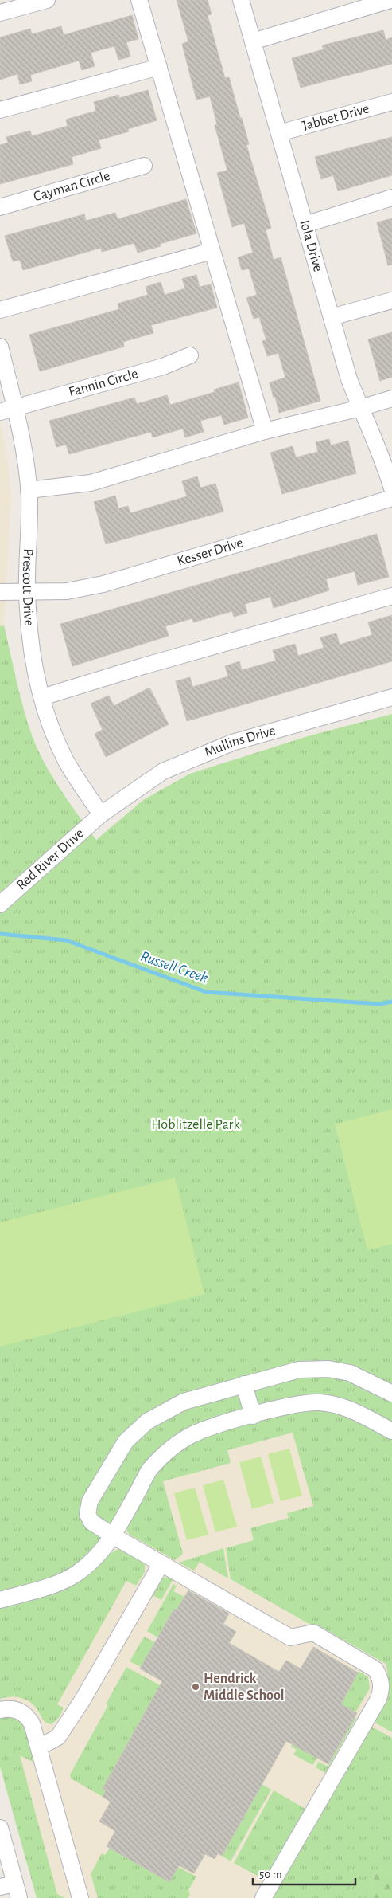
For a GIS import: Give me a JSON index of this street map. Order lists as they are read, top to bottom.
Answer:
{
  "streets": {
    "street": [
      "Jabbet Drive",
      "Cayman Circle",
      "Iola Drive",
      "Fannin Circle",
      "Kesser Drive",
      "Prescott Drive",
      "Mullins Drive",
      "Red River Drive"
    ]
  },
  "crossings": [
    ["Jabbet Drive", "Iola Drive"],
    ["Fannin Circle", "Prescott Drive"],
    ["Kesser Drive", "Prescott Drive"],
    ["Prescott Drive", "Mullins Drive"],
    ["Prescott Drive", "Red River Drive"],
    ["Mullins Drive", "Red River Drive"]
  ],
  "water": ["Russell Creek"],
  "parks": ["Hoblitzelle Park"],
  "places": ["Hendrick Middle School"],
  "scale_bar": "50 m"
}
